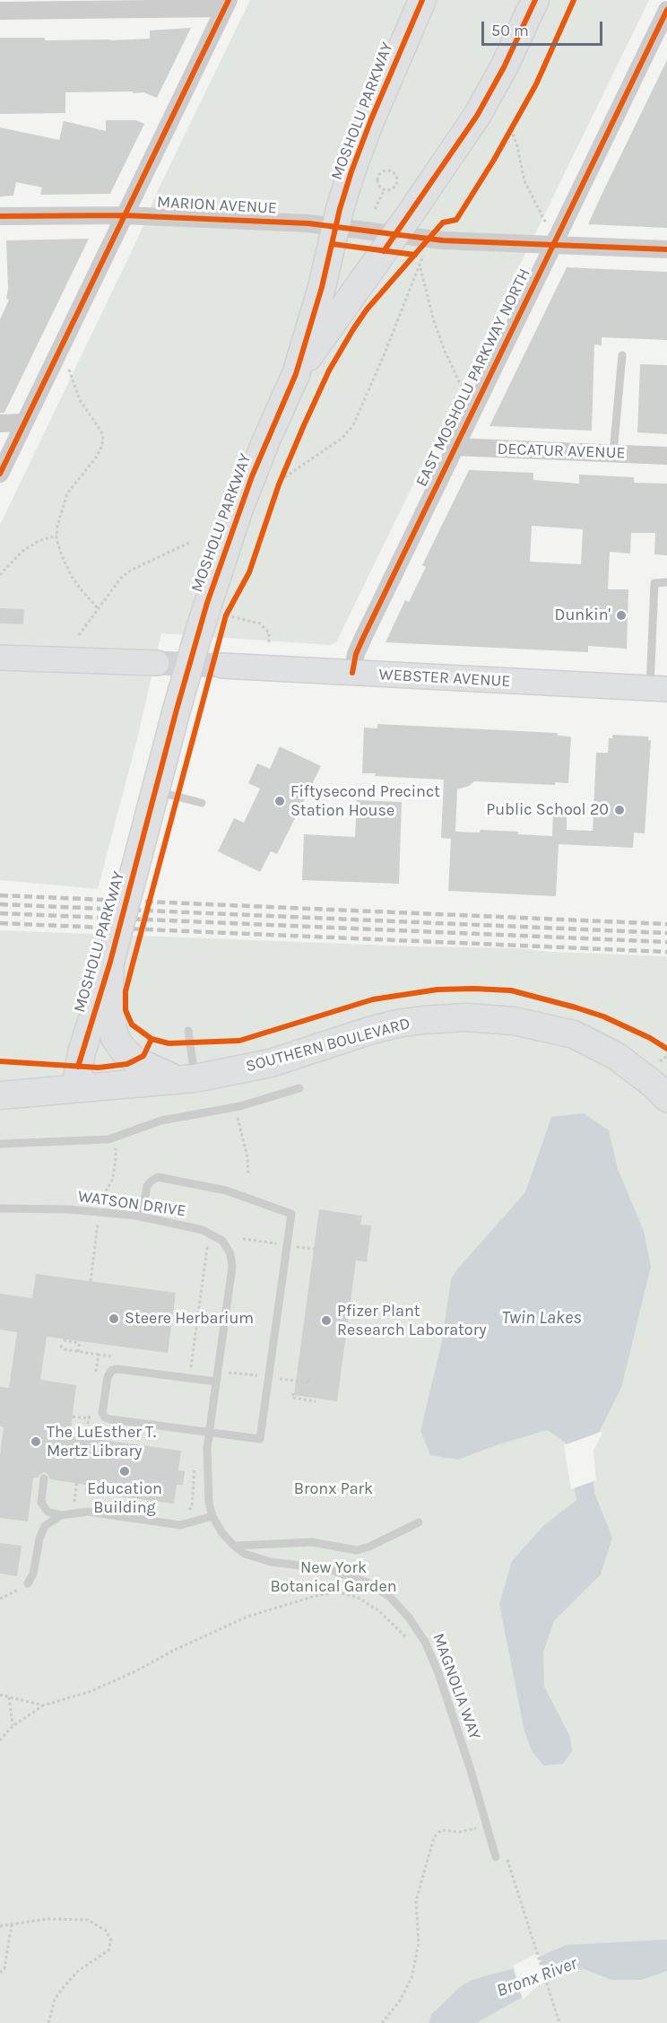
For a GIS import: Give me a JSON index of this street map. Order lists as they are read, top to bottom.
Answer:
{
  "streets": {
    "main road": ["MOSHOLU PARKWAY", "WEBSTER AVENUE", "SOUTHERN BOULEVARD"],
    "street": ["MARION AVENUE", "EAST MOSHOLU PARKWAY NORTH", "DECATUR AVENUE"],
    "lane": ["WATSON DRIVE", "MAGNOLIA WAY"]
  },
  "crossings": [
    ["MOSHOLU PARKWAY", "MARION AVENUE"],
    ["MOSHOLU PARKWAY", "SOUTHERN BOULEVARD"],
    ["MARION AVENUE", "EAST MOSHOLU PARKWAY NORTH"],
    ["EAST MOSHOLU PARKWAY NORTH", "DECATUR AVENUE"],
    ["EAST MOSHOLU PARKWAY NORTH", "WEBSTER AVENUE"],
    ["WATSON DRIVE", "MAGNOLIA WAY"]
  ],
  "water": ["Twin Lakes", "Bronx River"],
  "parks": ["Bronx Park", "New York Botanical Garden"],
  "places": [
    "Dunkin'",
    "Fiftysecond Precinct Station House",
    "Public School 20",
    "Steere Herbarium",
    "Pfizer Plant Research Laboratory",
    "The LuEsther T. Mertz Library",
    "Education Building"
  ],
  "scale_bar": "50 m"
}
